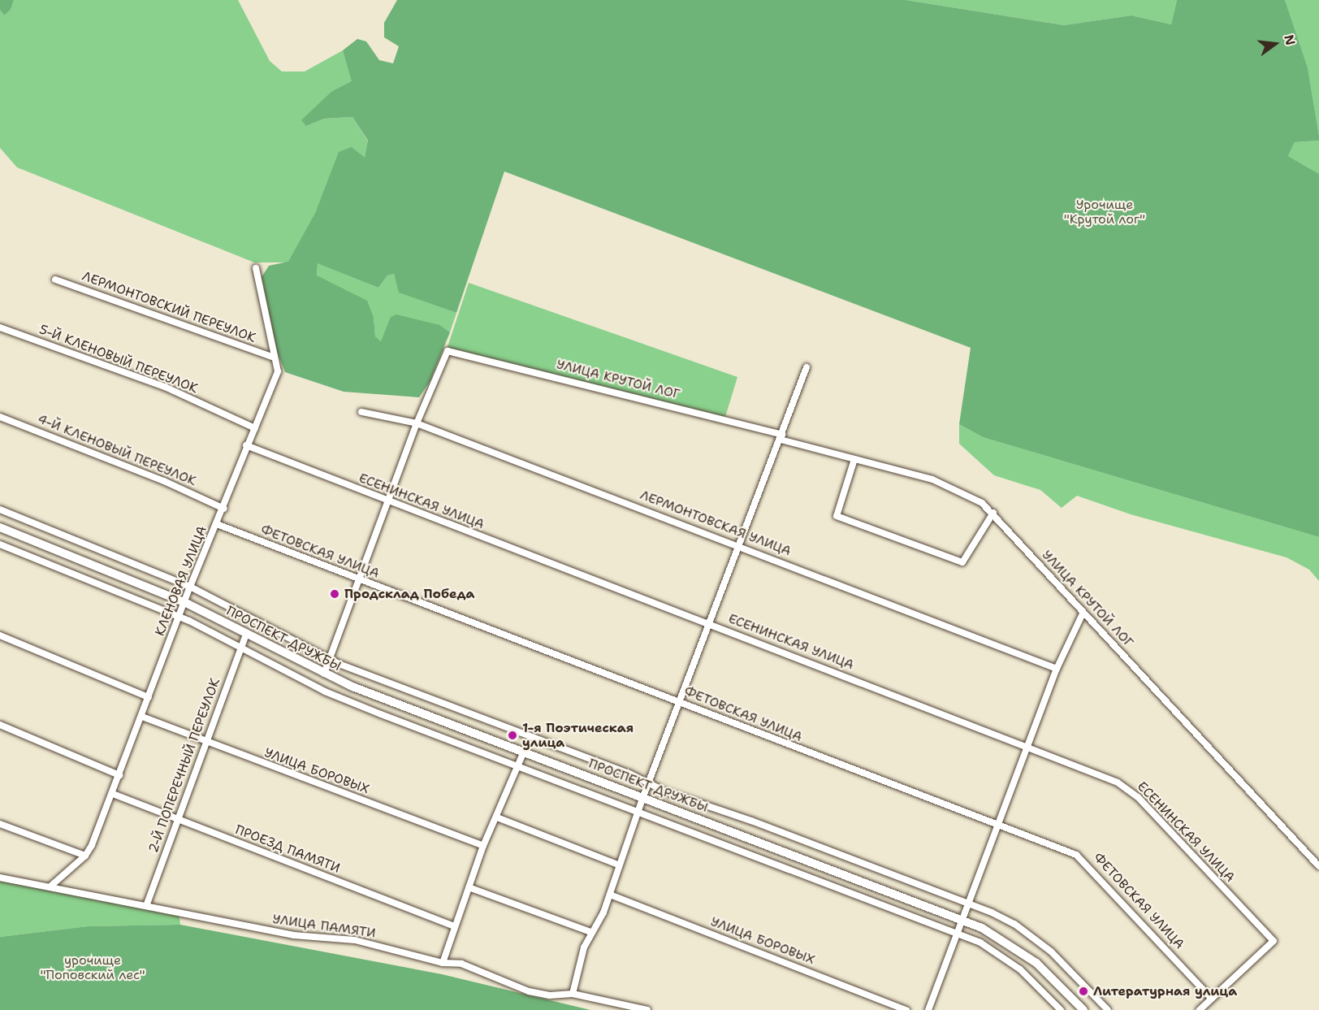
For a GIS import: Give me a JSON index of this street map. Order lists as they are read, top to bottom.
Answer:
{
  "streets": {
    "main road": ["ПРОСПЕКТ ДРУЖБЫ"],
    "street": [
      "ЛЕРМОНТОВСКИЙ ПЕРЕУЛОК",
      "5-Й КЛЕНОВЫЙ ПЕРЕУЛОК",
      "УЛИЦА КРУТОЙ ЛОГ",
      "4-Й КЛЕНОВЫЙ ПЕРЕУЛОК",
      "ЕСЕНИНСКАЯ УЛИЦА",
      "ЛЕРМОНТОВСКАЯ УЛИЦА",
      "ФЕТОВСКАЯ УЛИЦА",
      "КЛЕНОВАЯ УЛИЦА",
      "2-Й ПОПЕРЕЧНЫЙ ПЕРЕУЛОК",
      "УЛИЦА БОРОВЫХ",
      "ПРОЕЗД ПАМЯТИ",
      "УЛИЦА ПАМЯТИ"
    ]
  },
  "crossings": [
    ["ЛЕРМОНТОВСКИЙ ПЕРЕУЛОК", "КЛЕНОВАЯ УЛИЦА"],
    ["5-Й КЛЕНОВЫЙ ПЕРЕУЛОК", "КЛЕНОВАЯ УЛИЦА"],
    ["УЛИЦА КРУТОЙ ЛОГ", "ЛЕРМОНТОВСКАЯ УЛИЦА"],
    ["4-Й КЛЕНОВЫЙ ПЕРЕУЛОК", "КЛЕНОВАЯ УЛИЦА"],
    ["ЕСЕНИНСКАЯ УЛИЦА", "ФЕТОВСКАЯ УЛИЦА"],
    ["ЕСЕНИНСКАЯ УЛИЦА", "КЛЕНОВАЯ УЛИЦА"],
    ["ФЕТОВСКАЯ УЛИЦА", "КЛЕНОВАЯ УЛИЦА"],
    ["КЛЕНОВАЯ УЛИЦА", "ПРОСПЕКТ ДРУЖБЫ"],
    ["КЛЕНОВАЯ УЛИЦА", "УЛИЦА БОРОВЫХ"],
    ["КЛЕНОВАЯ УЛИЦА", "ПРОЕЗД ПАМЯТИ"],
    ["КЛЕНОВАЯ УЛИЦА", "УЛИЦА ПАМЯТИ"],
    ["ПРОСПЕКТ ДРУЖБЫ", "2-Й ПОПЕРЕЧНЫЙ ПЕРЕУЛОК"],
    ["2-Й ПОПЕРЕЧНЫЙ ПЕРЕУЛОК", "УЛИЦА БОРОВЫХ"],
    ["2-Й ПОПЕРЕЧНЫЙ ПЕРЕУЛОК", "ПРОЕЗД ПАМЯТИ"],
    ["2-Й ПОПЕРЕЧНЫЙ ПЕРЕУЛОК", "УЛИЦА ПАМЯТИ"]
  ],
  "parks": ["Урочище \"Крутой лог\"", "урочище \"Поповский лес\""],
  "places": ["Продсклад Победа", "1-я Поэтическая улица", "Литературная улица"],
  "north": "right"
}
